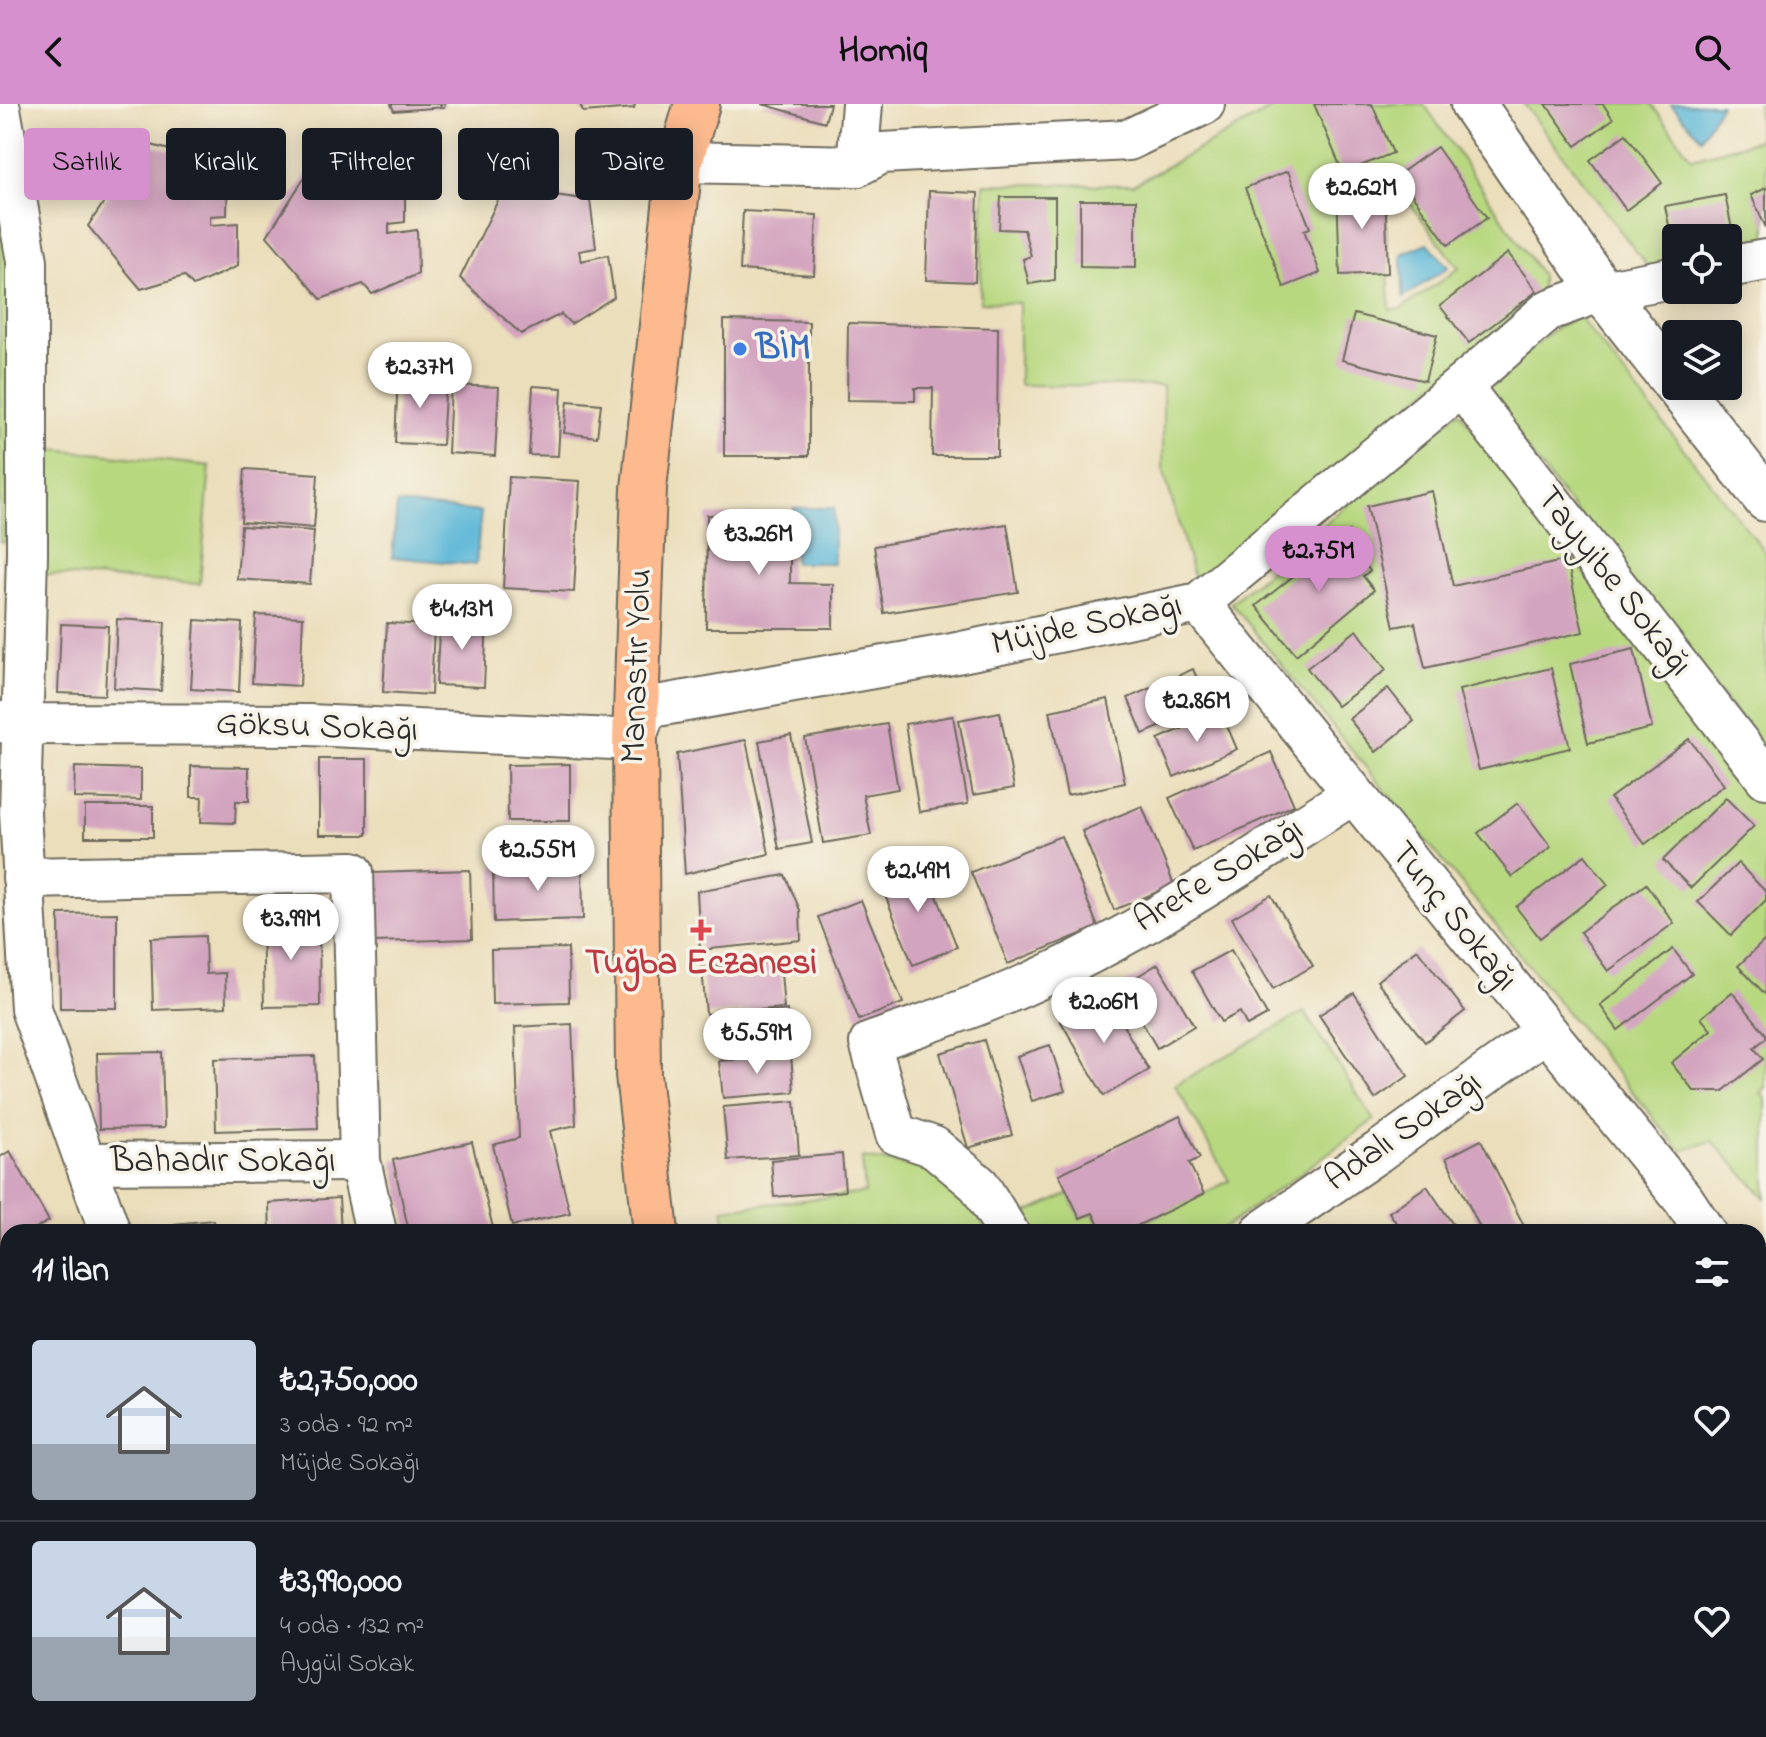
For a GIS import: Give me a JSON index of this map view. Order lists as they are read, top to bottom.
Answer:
{
  "streets": {
    "main road": ["Manastır Yolu"],
    "street": [
      "Tayyibe Sokağı",
      "Müjde Sokağı",
      "Göksu Sokağı",
      "Arefe Sokağı",
      "Tunç Sokağı",
      "Adalı Sokağı",
      "Bahadır Sokağı"
    ]
  },
  "crossings": [
    ["Tayyibe Sokağı", "Müjde Sokağı"],
    ["Müjde Sokağı", "Manastır Yolu"],
    ["Müjde Sokağı", "Göksu Sokağı"],
    ["Müjde Sokağı", "Tunç Sokağı"],
    ["Manastır Yolu", "Göksu Sokağı"],
    ["Arefe Sokağı", "Tunç Sokağı"],
    ["Tunç Sokağı", "Adalı Sokağı"]
  ],
  "places": {
    "other": ["BİM"],
    "health": ["Tuğba Eczanesi"]
  },
  "page": {
    "header": "Homiq",
    "chip": [
      "Satılık",
      "Kiralık",
      "Filtreler",
      "Yeni",
      "Daire"
    ],
    "price": [
      "₺2.62M",
      "₺2.37M",
      "₺3.26M",
      "₺2.75M",
      "₺4.13M",
      "₺2.86M",
      "₺2.55M",
      "₺2.49M",
      "₺3.99M",
      "₺2.06M",
      "₺5.59M"
    ],
    "heading": "11 ilan",
    "list": [
      {
        "name": "₺2,750,000",
        "note": "3 oda · 92 m² · Müjde Sokağı"
      },
      {
        "name": "₺3,990,000",
        "note": "4 oda · 132 m² · Aygül Sokak"
      }
    ]
  }
}
